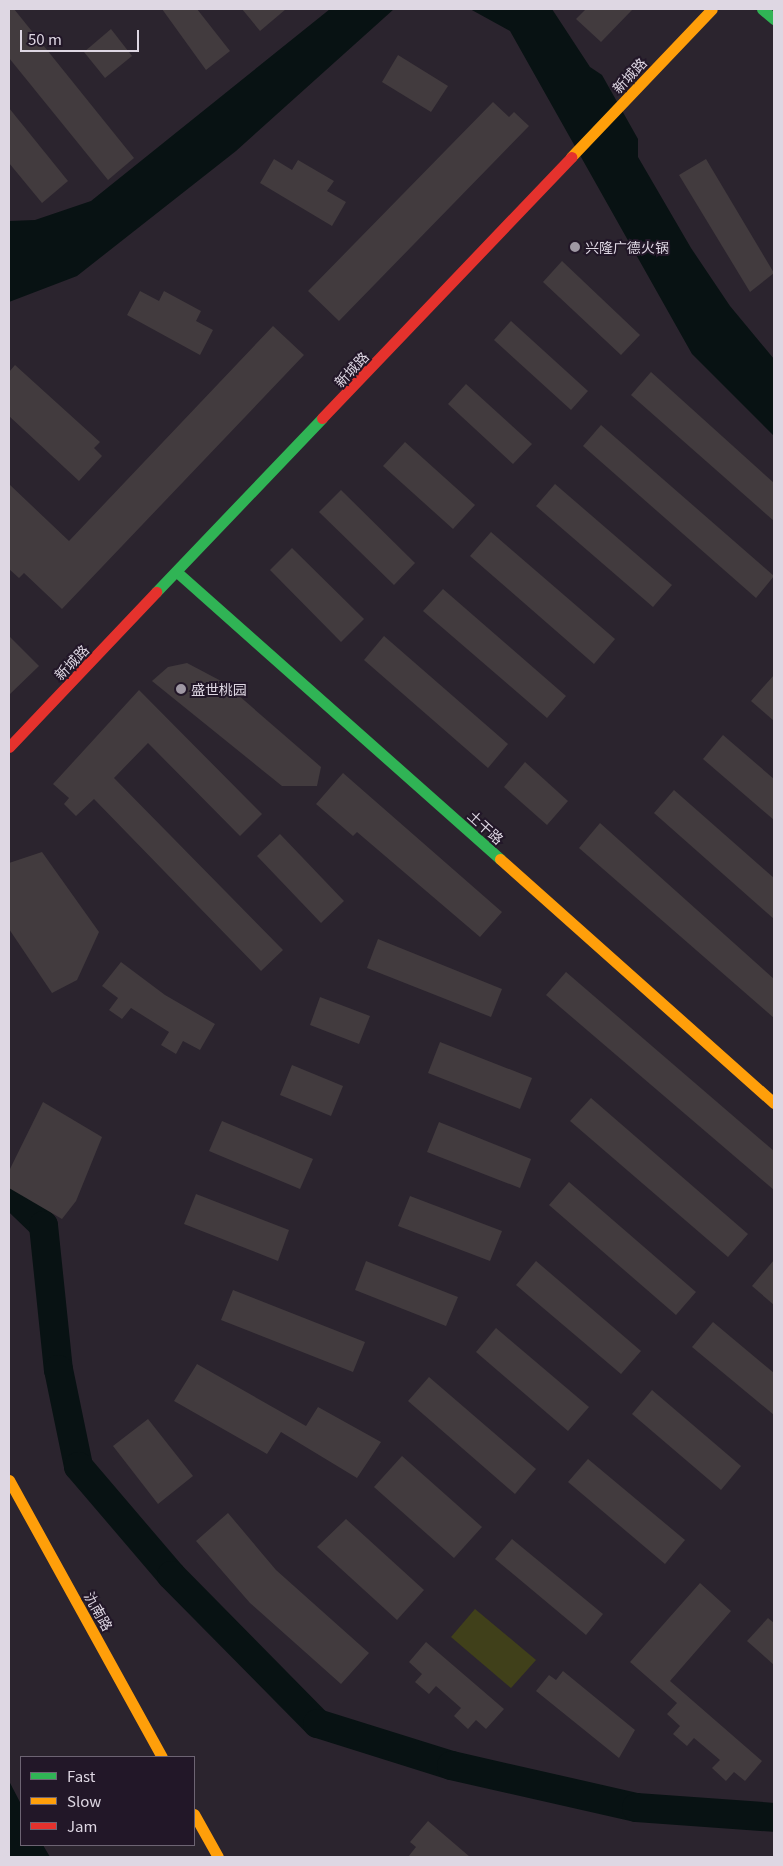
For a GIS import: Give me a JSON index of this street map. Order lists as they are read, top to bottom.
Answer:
{
  "streets": {
    "street": ["新城路", "土干路", "氿南路"]
  },
  "crossings": [
    ["新城路", "土干路"]
  ],
  "places": ["兴隆广德火锅", "盛世桃园"],
  "legend": ["Fast", "Slow", "Jam"],
  "scale_bar": "50 m"
}
